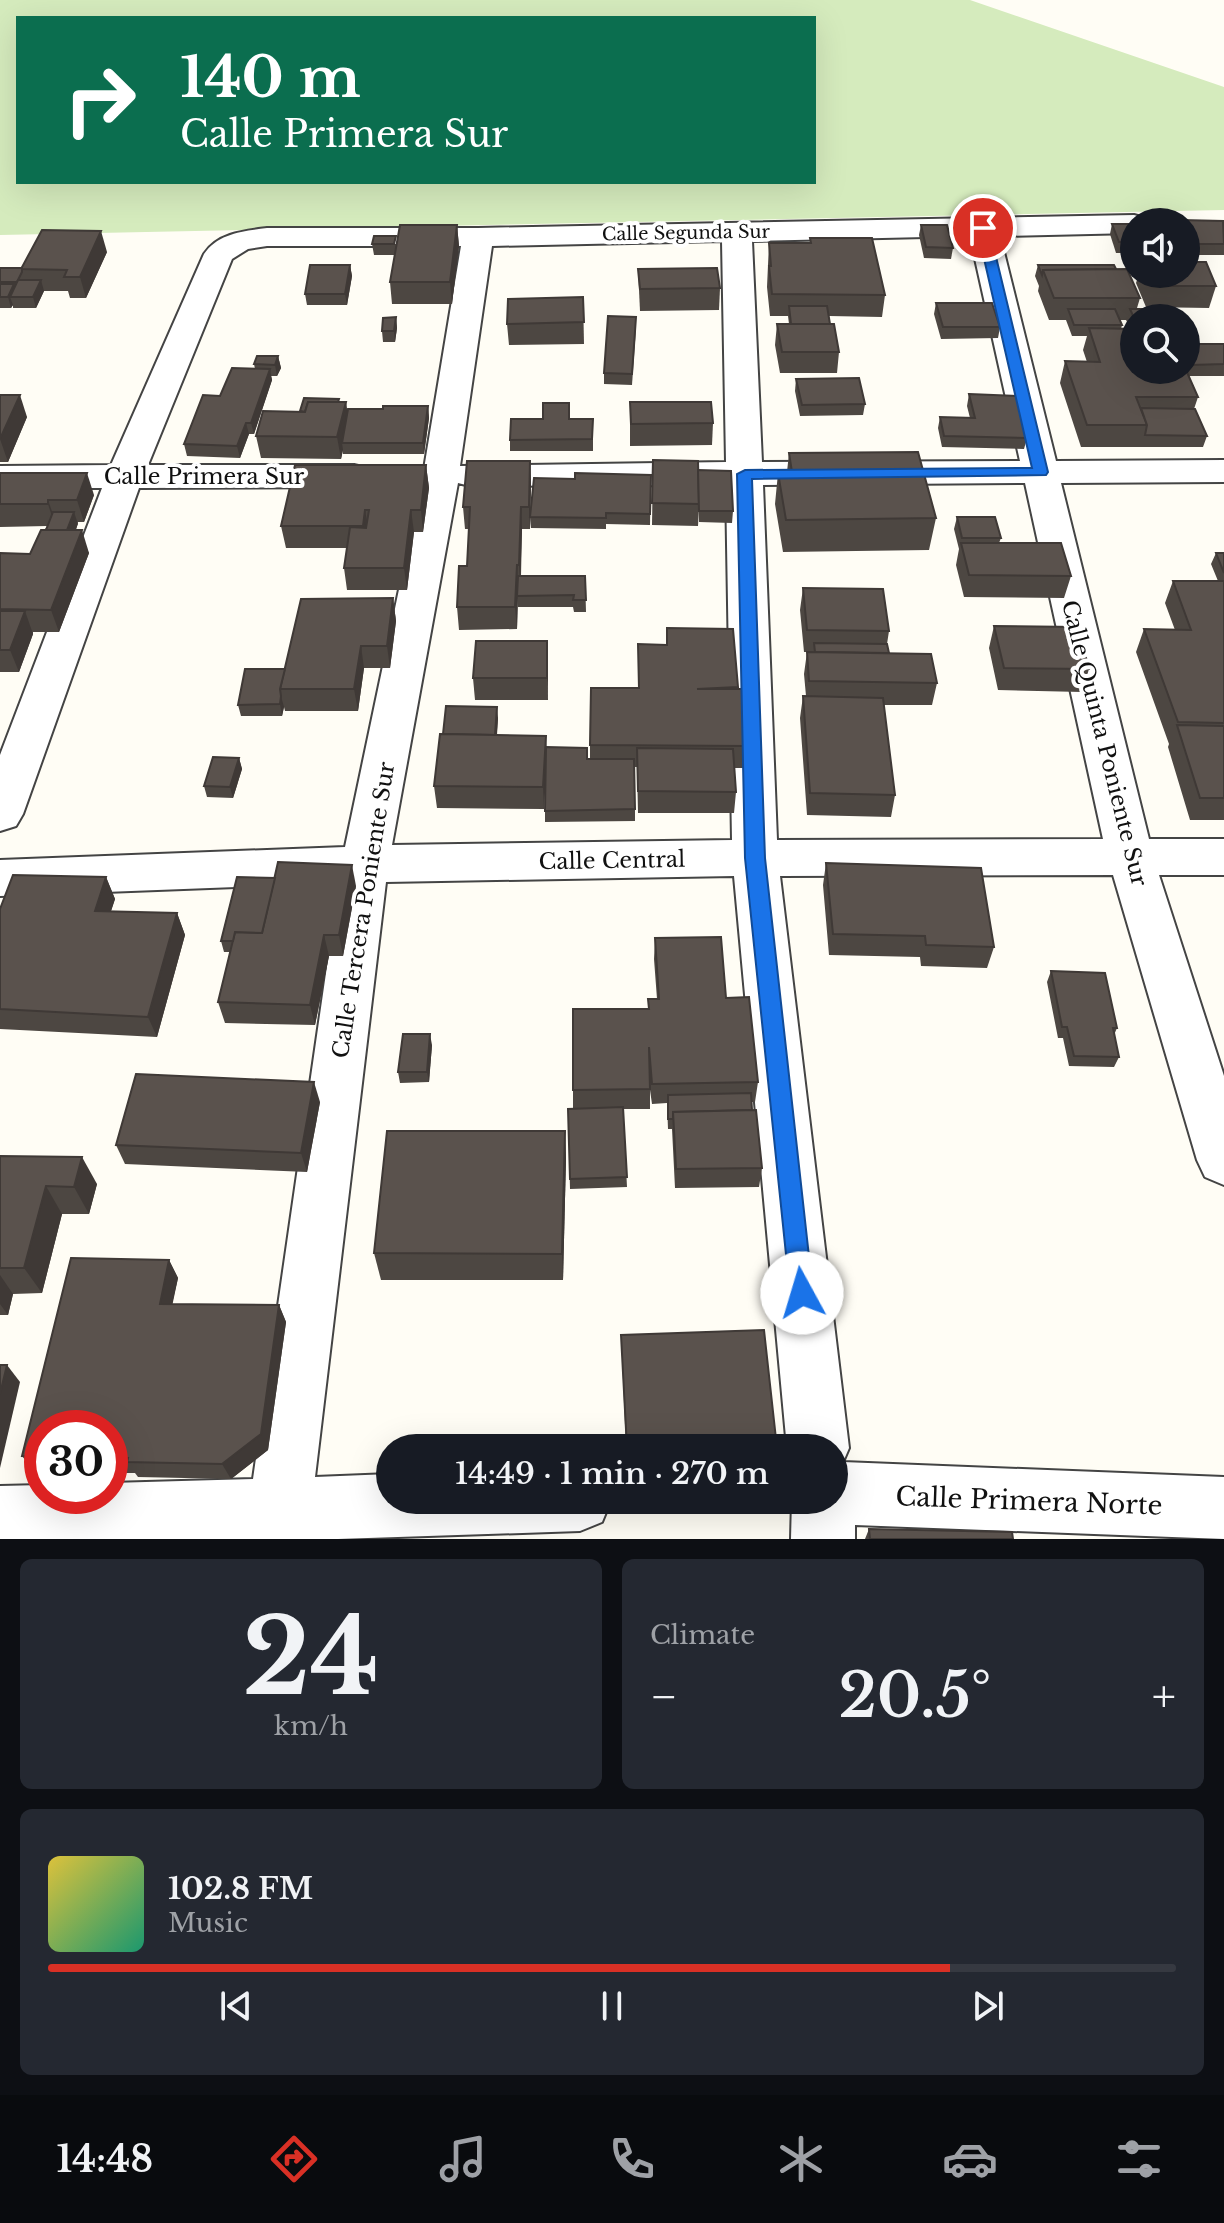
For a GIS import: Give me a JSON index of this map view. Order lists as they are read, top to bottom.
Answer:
{
  "streets": {
    "street": [
      "Calle Segunda Sur",
      "Calle Primera Sur",
      "Calle Quinta Poniente Sur",
      "Calle Central",
      "Calle Tercera Poniente Sur",
      "Calle Primera Norte"
    ]
  },
  "crossings": [
    ["Calle Segunda Sur", "Calle Primera Sur"],
    ["Calle Segunda Sur", "Calle Quinta Poniente Sur"],
    ["Calle Segunda Sur", "Calle Tercera Poniente Sur"],
    ["Calle Primera Sur", "Calle Quinta Poniente Sur"],
    ["Calle Primera Sur", "Calle Tercera Poniente Sur"],
    ["Calle Quinta Poniente Sur", "Calle Central"],
    ["Calle Central", "Calle Tercera Poniente Sur"]
  ],
  "page": {
    "turn": ["140 m", "Calle Primera Sur"],
    "limit": "30",
    "trip": "14:49 · 1 min · 270 m",
    "tile": [
      ["24", "km/h"],
      "Climate"
    ],
    "heat": ["−", "20.5°", "+"],
    "song": ["102.8 FM", "Music"],
    "tabs": "14:48"
  }
}
